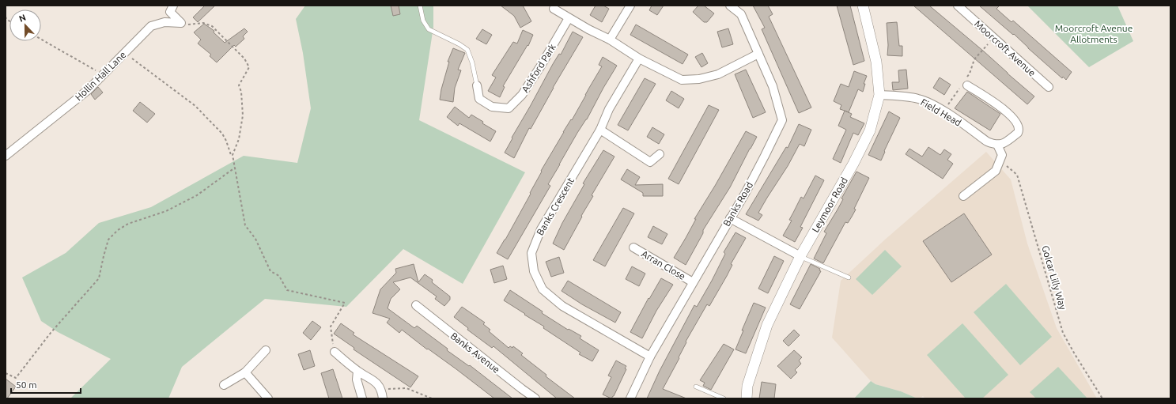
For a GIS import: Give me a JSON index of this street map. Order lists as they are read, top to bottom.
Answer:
{
  "streets": {
    "street": [
      "Moorcroft Avenue",
      "Ashford Park",
      "Hollin Hall Lane",
      "Field Head",
      "Banks Road",
      "Leymoor Road",
      "Banks Crescent",
      "Arran Close",
      "Banks Avenue"
    ],
    "path": ["Golcar Lilly Way"]
  },
  "crossings": [
    ["Field Head", "Leymoor Road"],
    ["Banks Road", "Banks Crescent"],
    ["Banks Road", "Arran Close"]
  ],
  "parks": ["Moorcroft Avenue Allotments"],
  "scale_bar": "50 m",
  "north": "top"
}
